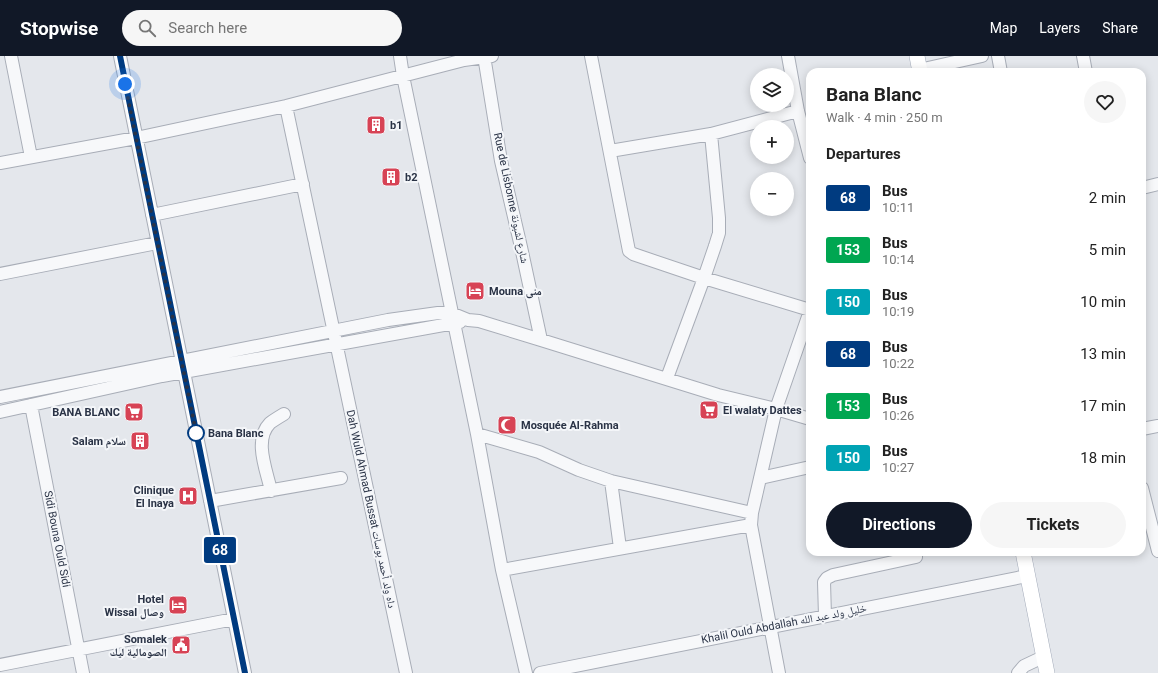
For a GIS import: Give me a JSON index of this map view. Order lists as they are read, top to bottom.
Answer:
{
  "streets": {
    "street": [
      "Rue de Lisbonne شارع لشبونة",
      "Dah Wuld Ahmad Bussat داه ولد أحمد بوسات",
      "Sidi Bouna Ould Sidi",
      "Khalil Ould Abdallah خليل ولد عبد الله"
    ]
  },
  "places": {
    "building": ["b1", "b2", "Salam سلام"],
    "hotel": ["Mouna منى", "Hotel Wissal وصال"],
    "supermarket": ["El walaty Dattes", "BANA BLANC"],
    "mosque": ["Mosquée Al-Rahma"],
    "other": ["Bana Blanc"],
    "hospital": ["Clinique El Inaya"],
    "public building": ["Somalek الصومالية ليك"]
  },
  "lines": ["bus line 68"],
  "page": {
    "header": "Stopwise",
    "search": "Search here",
    "nav": ["Map", "Layers", "Share"],
    "on_map": "68",
    "map_buttons": ["+", "−"],
    "heading": [
      ["Bana Blanc", "Walk · 4 min · 250 m"],
      "Departures"
    ],
    "list": [
      {
        "mark": "68",
        "name": "Bus",
        "note": "10:11",
        "value": "2 min"
      },
      {
        "mark": "153",
        "name": "Bus",
        "note": "10:14",
        "value": "5 min"
      },
      {
        "mark": "150",
        "name": "Bus",
        "note": "10:19",
        "value": "10 min"
      },
      {
        "mark": "68",
        "name": "Bus",
        "note": "10:22",
        "value": "13 min"
      },
      {
        "mark": "153",
        "name": "Bus",
        "note": "10:26",
        "value": "17 min"
      },
      {
        "mark": "150",
        "name": "Bus",
        "note": "10:27",
        "value": "18 min"
      }
    ],
    "buttons": ["Directions", "Tickets"]
  }
}
